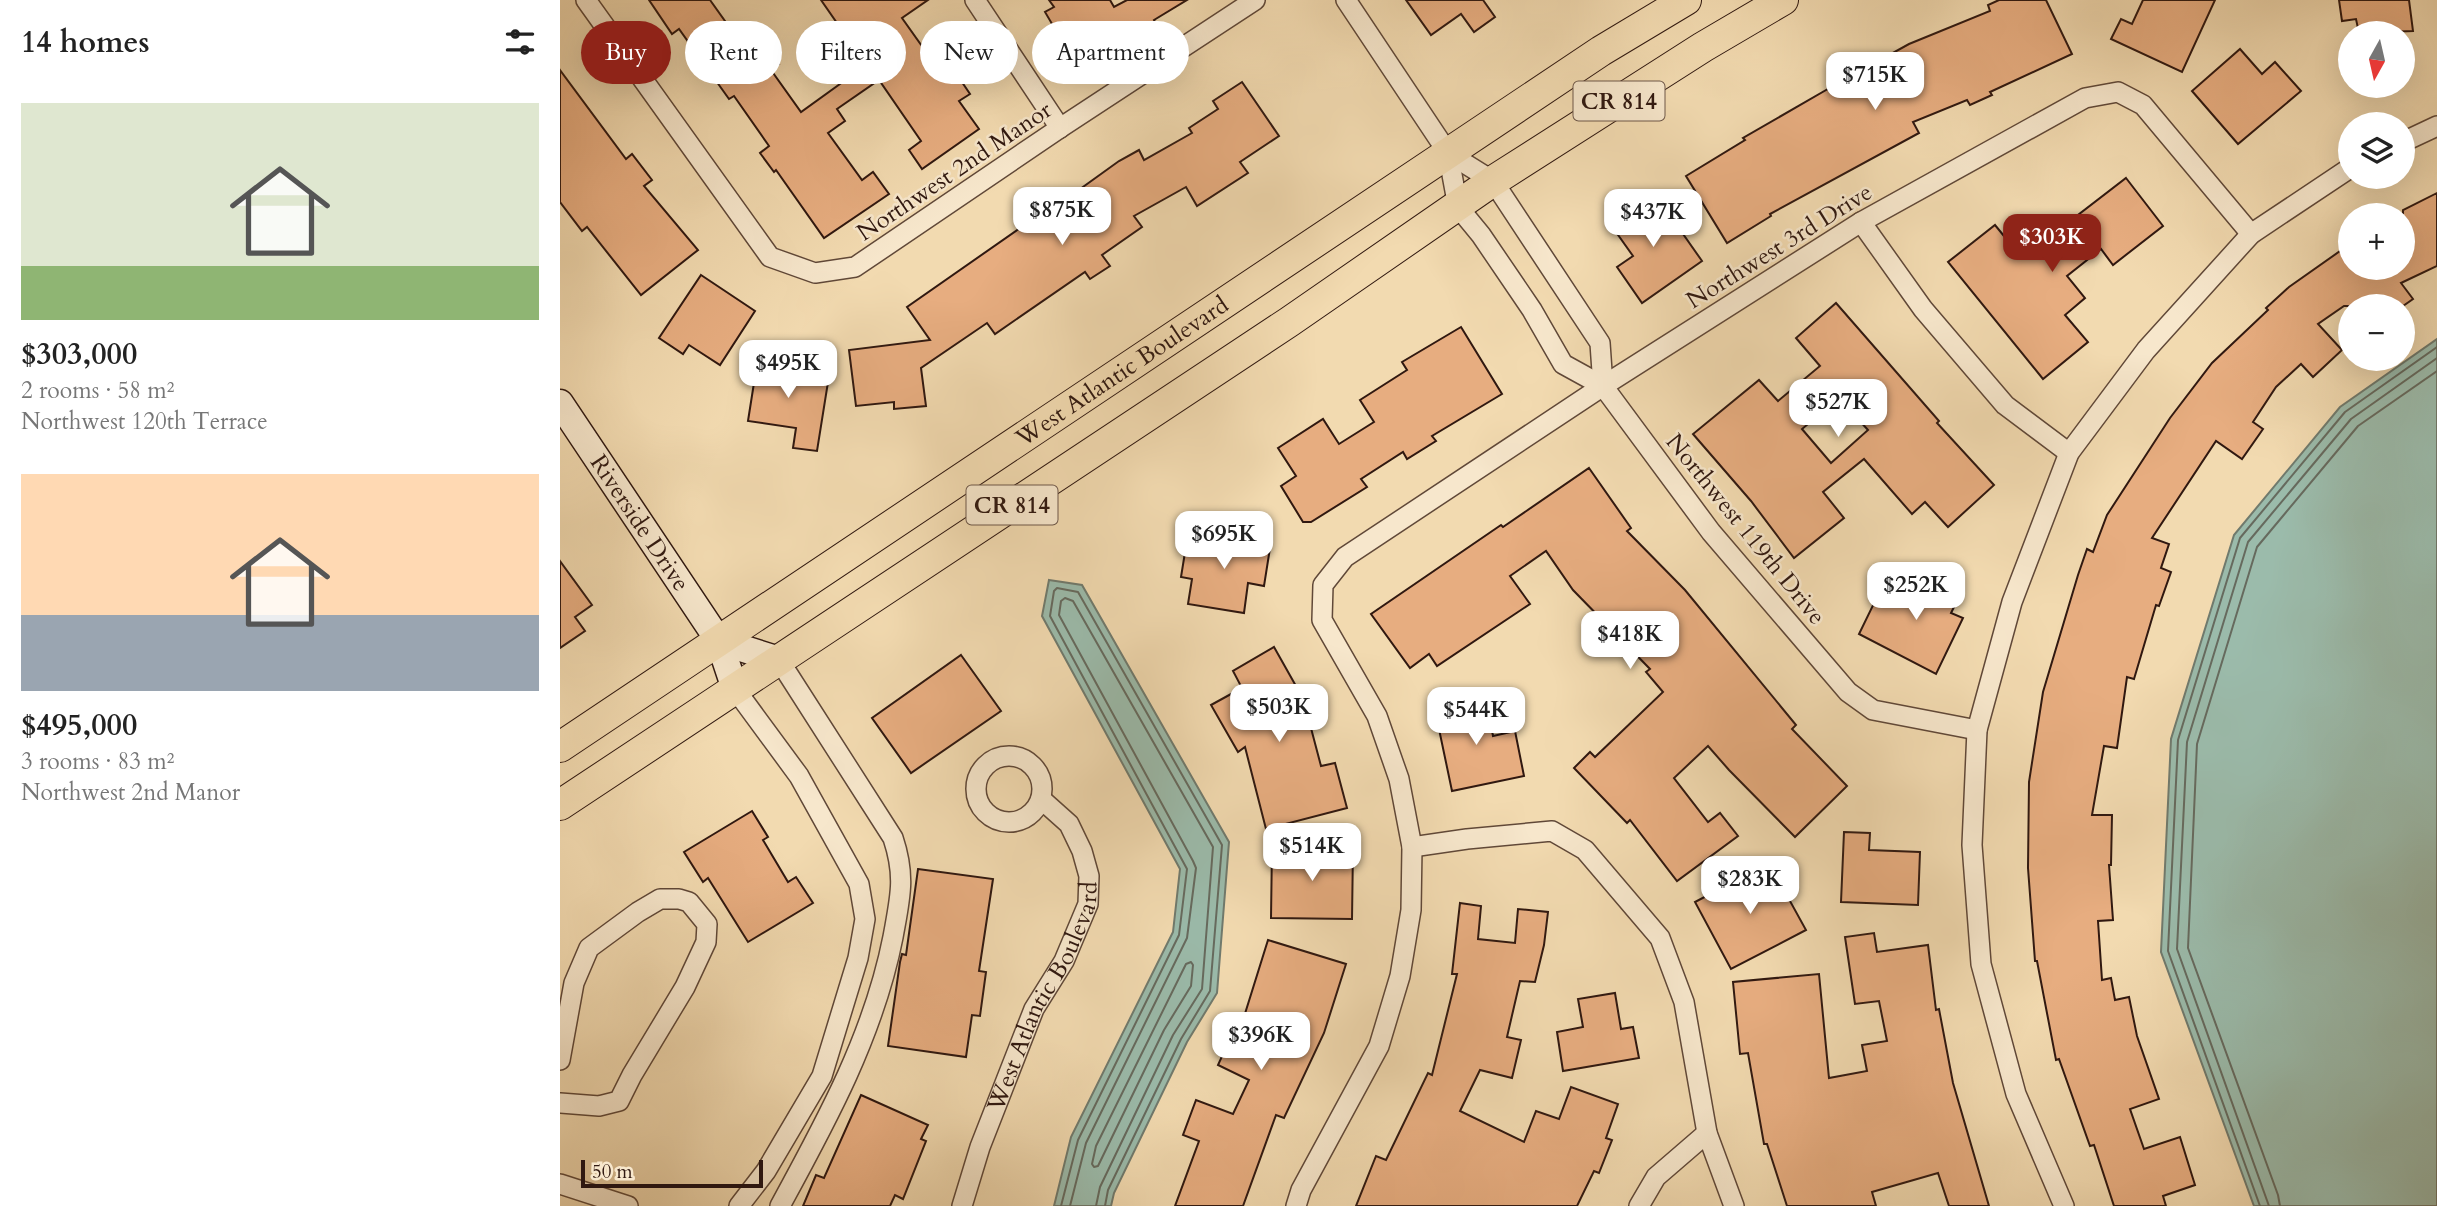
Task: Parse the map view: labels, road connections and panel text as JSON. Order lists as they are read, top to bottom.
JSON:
{
  "streets": {
    "main road": ["CR 814", "West Atlantic Boulevard"],
    "street": [
      "Northwest 2nd Manor",
      "Northwest 3rd Drive",
      "Riverside Drive",
      "Northwest 119th Drive"
    ]
  },
  "crossings": [
    ["Northwest 3rd Drive", "Northwest 119th Drive"],
    ["West Atlantic Boulevard", "Riverside Drive"],
    ["West Atlantic Boulevard", "Northwest 119th Drive"]
  ],
  "scale_bar": "50 m",
  "north": "bottom",
  "page": {
    "heading": "14 homes",
    "map_buttons": ["+", "−"],
    "chip": [
      "Buy",
      "Rent",
      "Filters",
      "New",
      "Apartment"
    ],
    "price": [
      "$715K",
      "$875K",
      "$437K",
      "$303K",
      "$495K",
      "$527K",
      "$695K",
      "$252K",
      "$418K",
      "$503K",
      "$544K",
      "$514K",
      "$283K",
      "$396K"
    ],
    "list": [
      {
        "name": "$303,000",
        "note": "2 rooms · 58 m² · Northwest 120th Terrace"
      },
      {
        "name": "$495,000",
        "note": "3 rooms · 83 m² · Northwest 2nd Manor"
      }
    ],
    "scale": "50 m"
  }
}
